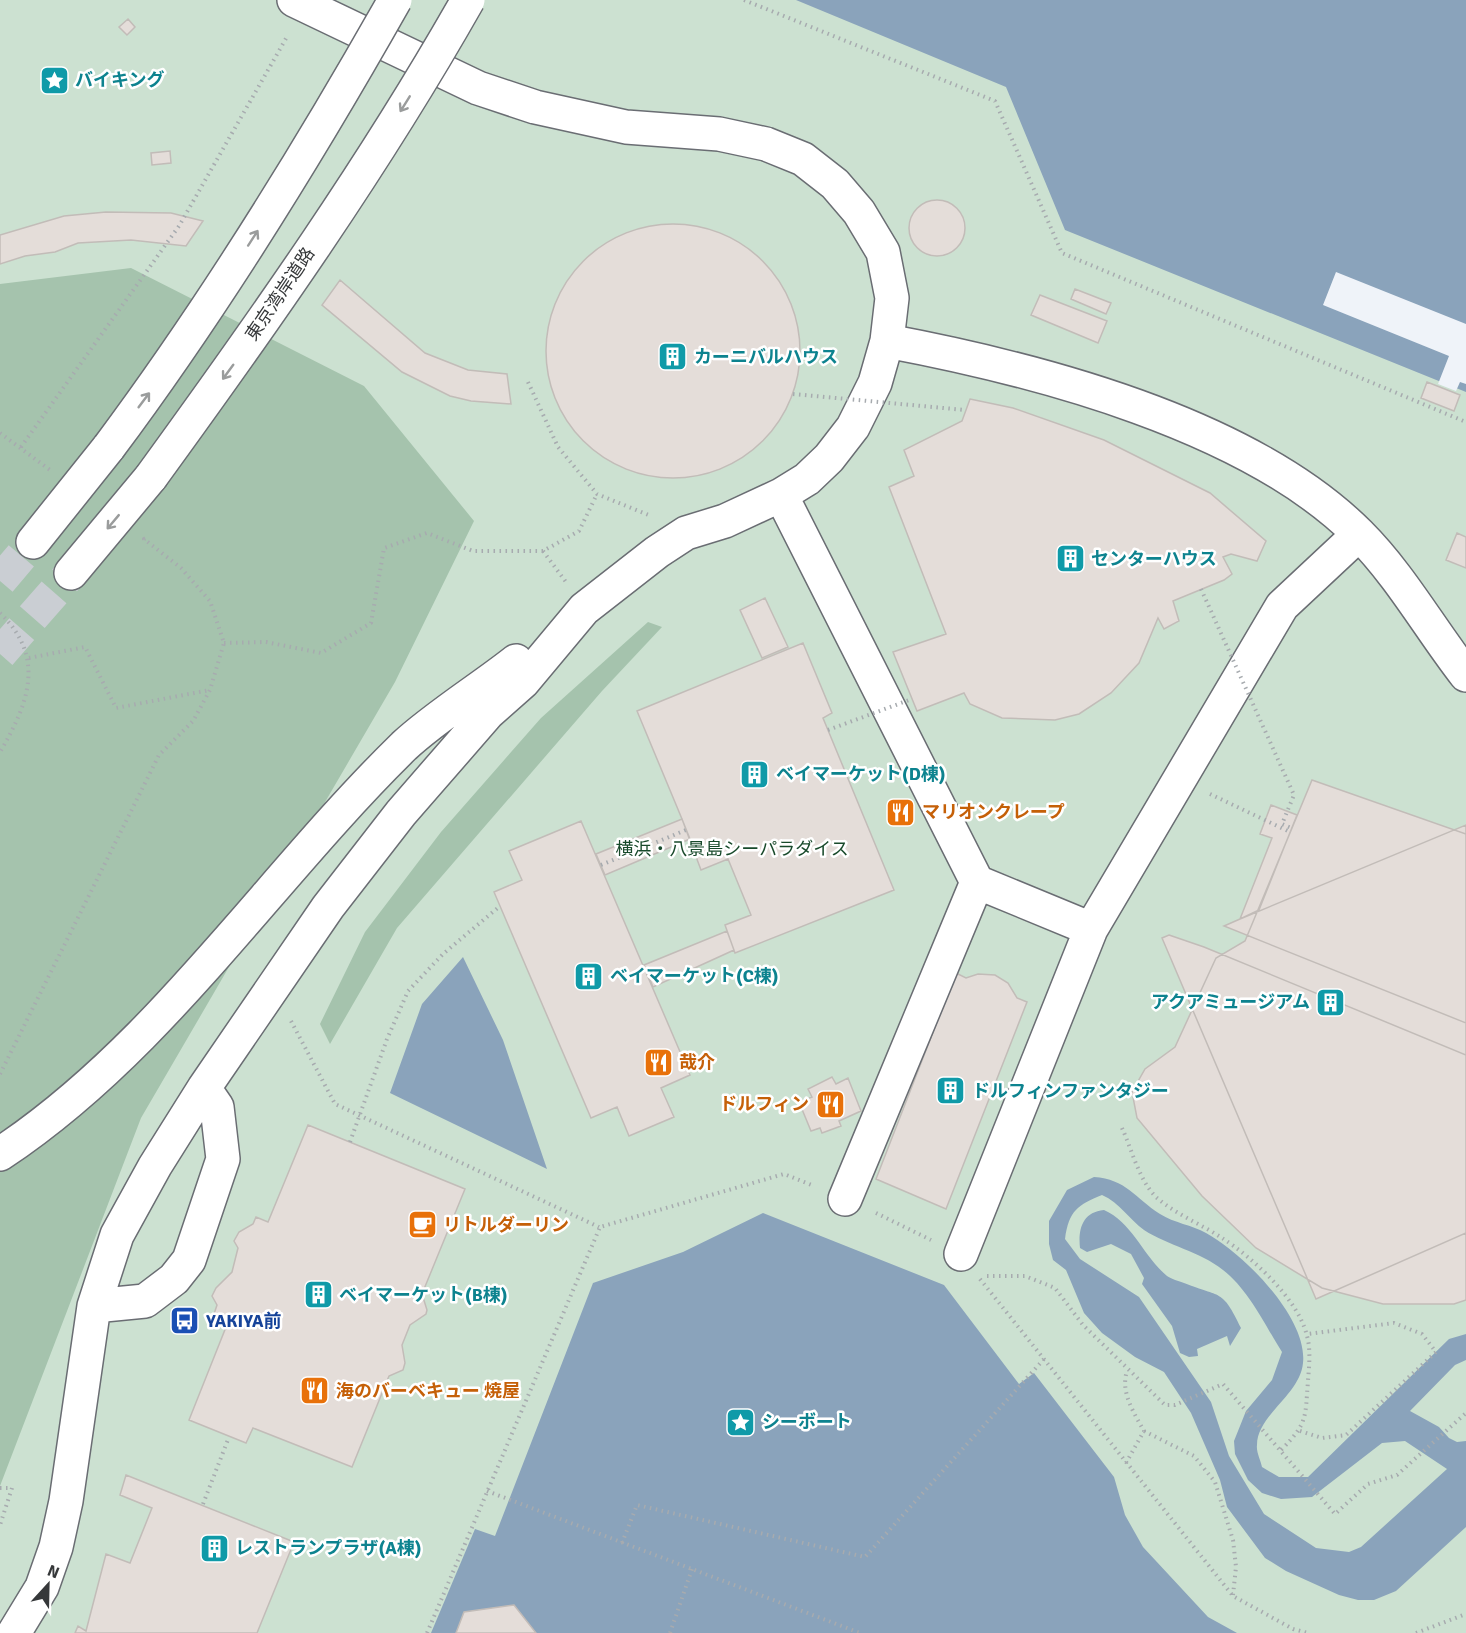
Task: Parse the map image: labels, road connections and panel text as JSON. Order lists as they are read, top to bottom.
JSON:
{
  "streets": {
    "main road": ["東京湾岸道路"]
  },
  "parks": ["横浜・八景島シーパラダイス"],
  "places": {
    "place": ["バイキング", "シーボート"],
    "building": [
      "カーニバルハウス",
      "センターハウス",
      "ベイマーケット(D棟)",
      "ベイマーケット(C棟)",
      "アクアミュージアム",
      "ドルフィンファンタジー",
      "ベイマーケット(B棟)",
      "レストランプラザ(A棟)"
    ],
    "restaurant": [
      "マリオンクレープ",
      "哉介",
      "ドルフィン",
      "海のバーベキュー 焼屋"
    ],
    "cafe": ["リトルダーリン"],
    "bus stop": ["YAKIYA前"]
  },
  "north": "top"
}
